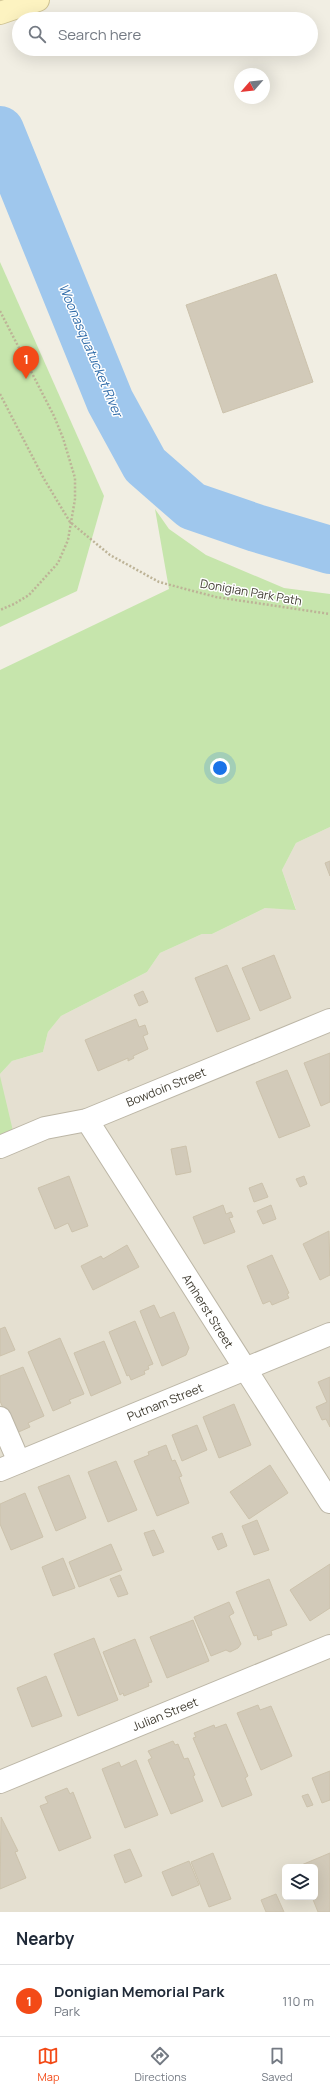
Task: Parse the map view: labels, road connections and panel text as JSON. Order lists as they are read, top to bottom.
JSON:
{
  "streets": {
    "street": [
      "Bowdoin Street",
      "Amherst Street",
      "Putnam Street",
      "Julian Street"
    ],
    "path": ["Donigian Park Path"]
  },
  "crossings": [
    ["Bowdoin Street", "Amherst Street"],
    ["Amherst Street", "Putnam Street"]
  ],
  "water": ["Woonasquatucket River"],
  "north": "bottom left",
  "page": {
    "search": "Search here",
    "pins": "1",
    "heading": "Nearby",
    "list": [
      {
        "mark": "1",
        "name": "Donigian Memorial Park",
        "note": "Park",
        "value": "110 m"
      }
    ],
    "nav": ["Map", "Directions", "Saved"]
  }
}
